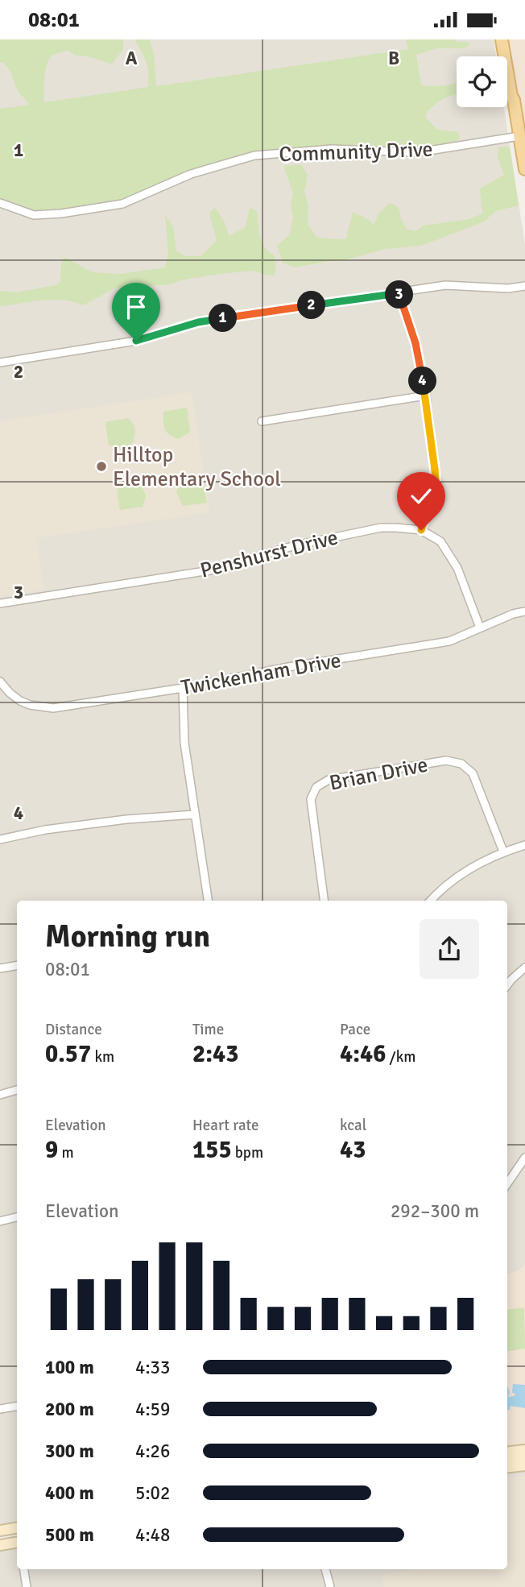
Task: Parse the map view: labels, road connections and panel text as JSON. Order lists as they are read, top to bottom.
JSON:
{
  "streets": {
    "street": [
      "Community Drive",
      "Penshurst Drive",
      "Twickenham Drive",
      "Brian Drive"
    ]
  },
  "places": ["Hilltop Elementary School"],
  "page": {
    "status": "08:01",
    "pins": [
      "3",
      "2",
      "1",
      "4"
    ],
    "heading": ["Morning run", "08:01"],
    "stats": [
      ["Distance", "0.57 km"],
      ["Time", "2:43"],
      ["Pace", "4:46 /km"],
      ["Elevation", "9 m"],
      ["Heart rate", "155 bpm"],
      ["kcal", "43"]
    ],
    "chart": ["Elevation", "292–300 m"],
    "list": [
      {
        "name": "100 m",
        "note": "4:33"
      },
      {
        "name": "200 m",
        "note": "4:59"
      },
      {
        "name": "300 m",
        "note": "4:26"
      },
      {
        "name": "400 m",
        "note": "5:02"
      },
      {
        "name": "500 m",
        "note": "4:48"
      }
    ]
  },
  "grid": {
    "columns": ["A", "B"],
    "rows": [
      "1",
      "2",
      "3",
      "4"
    ]
  }
}
